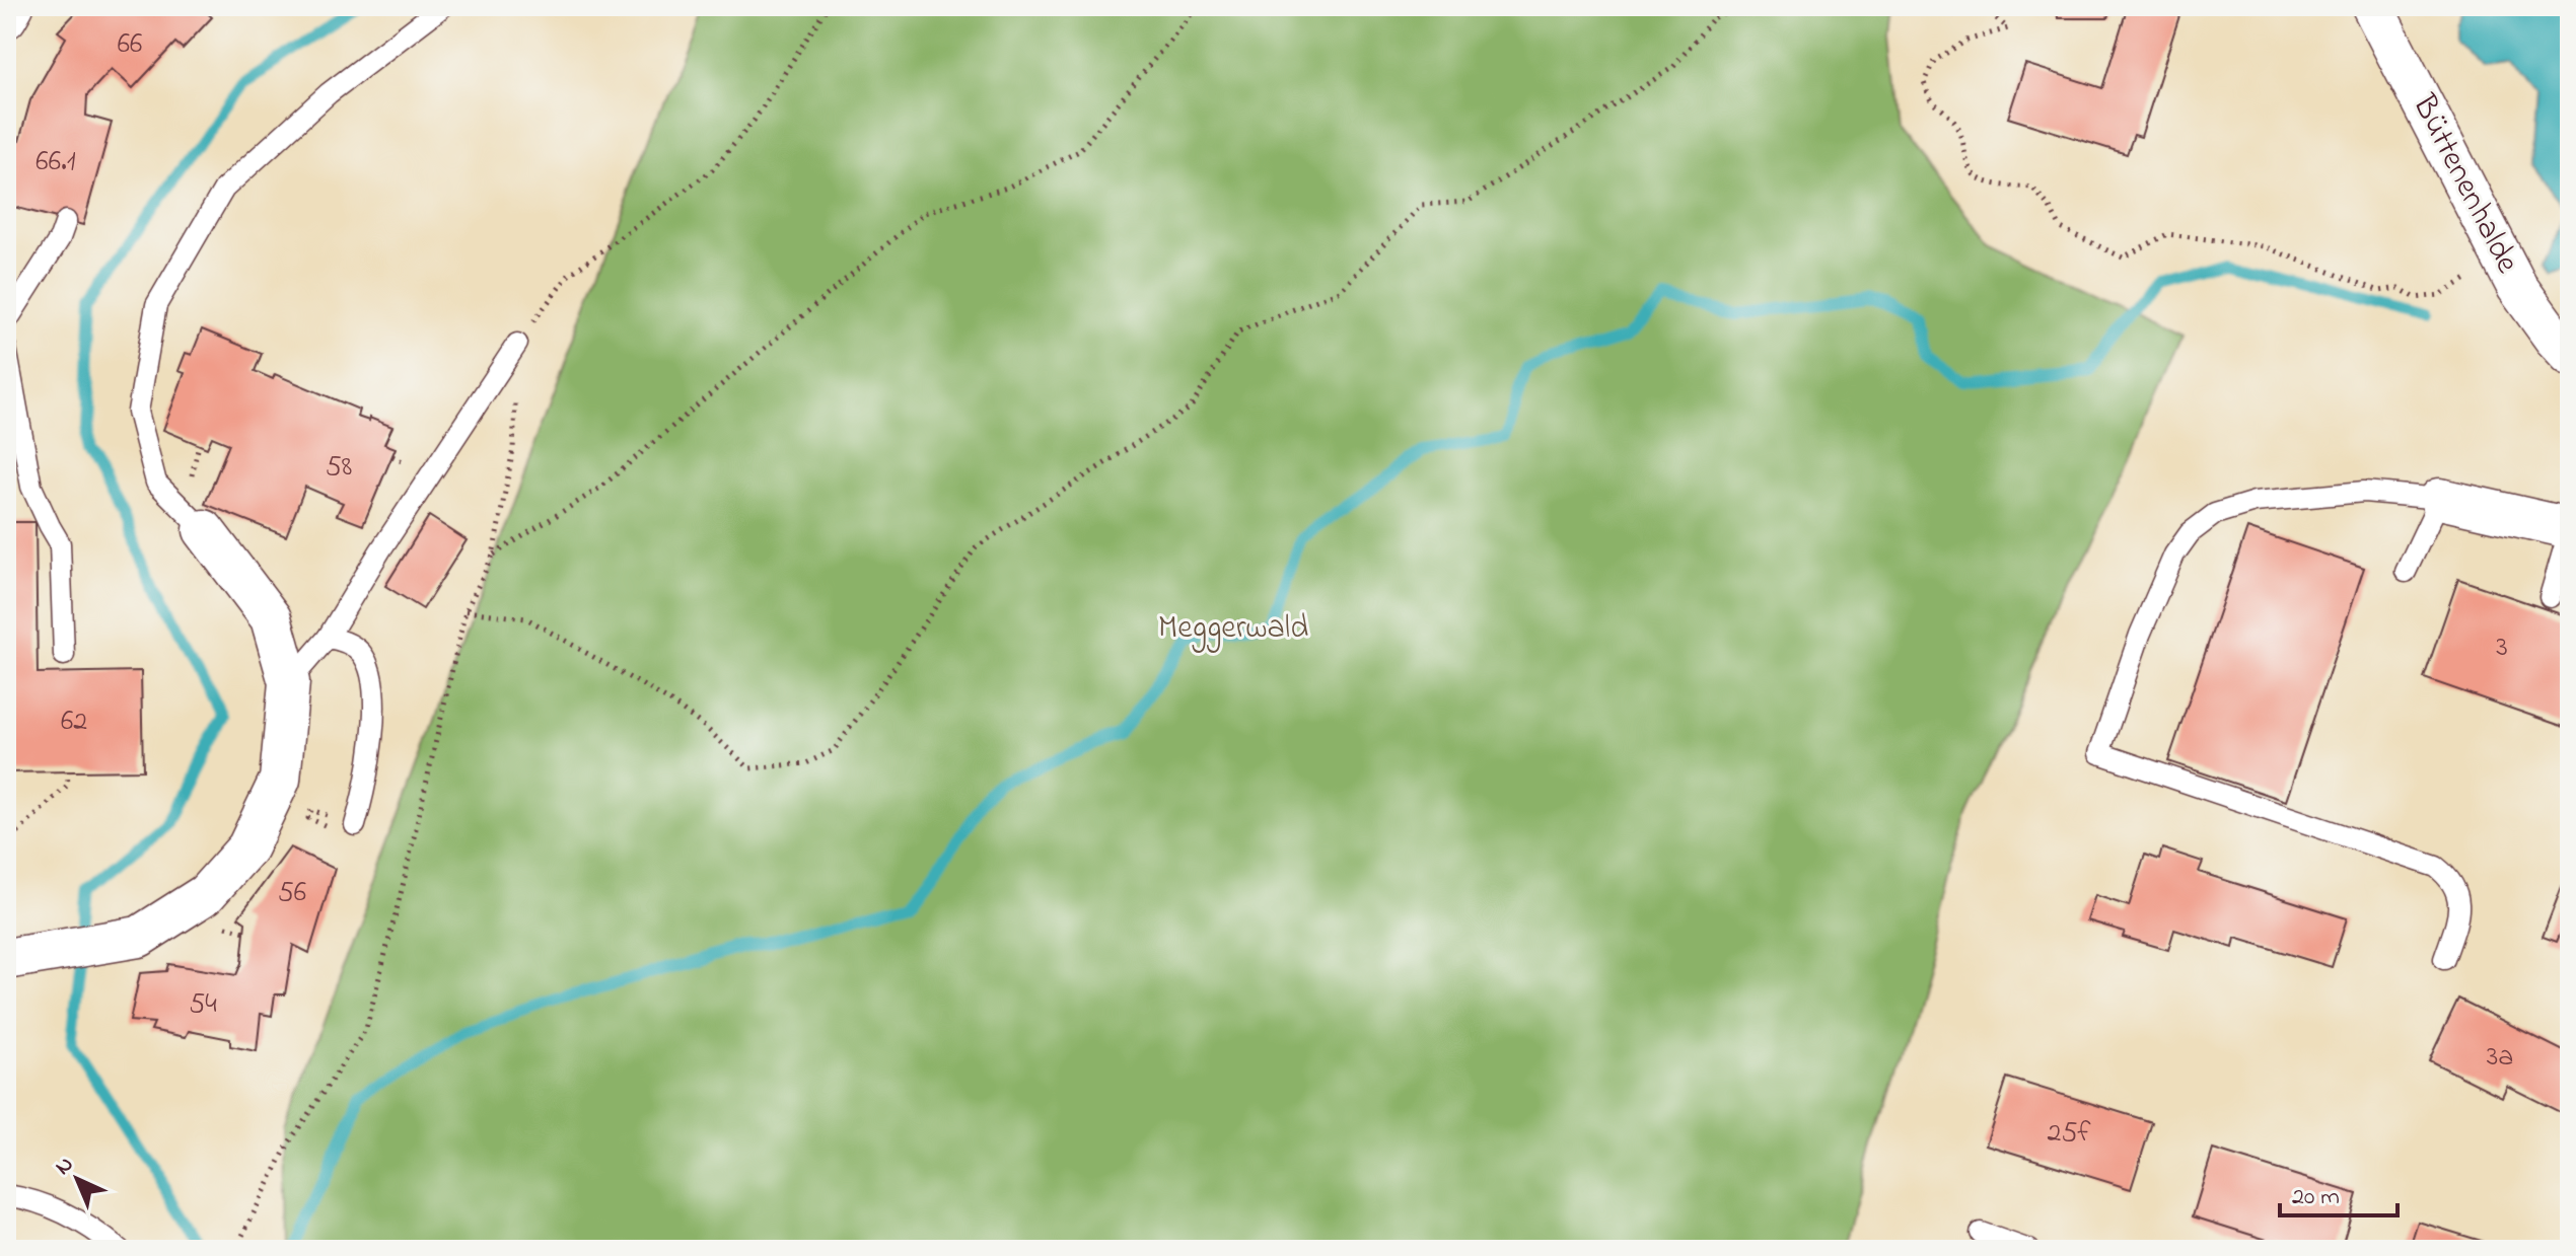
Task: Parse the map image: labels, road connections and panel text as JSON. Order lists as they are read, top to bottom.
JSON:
{
  "streets": {
    "street": ["Büttenenhalde"]
  },
  "parks": ["Meggerwald"],
  "house_numbers": [
    "66",
    "66.1",
    "58",
    "3",
    "62",
    "56",
    "54",
    "3a",
    "25f"
  ],
  "scale_bar": "20 m",
  "north": "top left"
}
